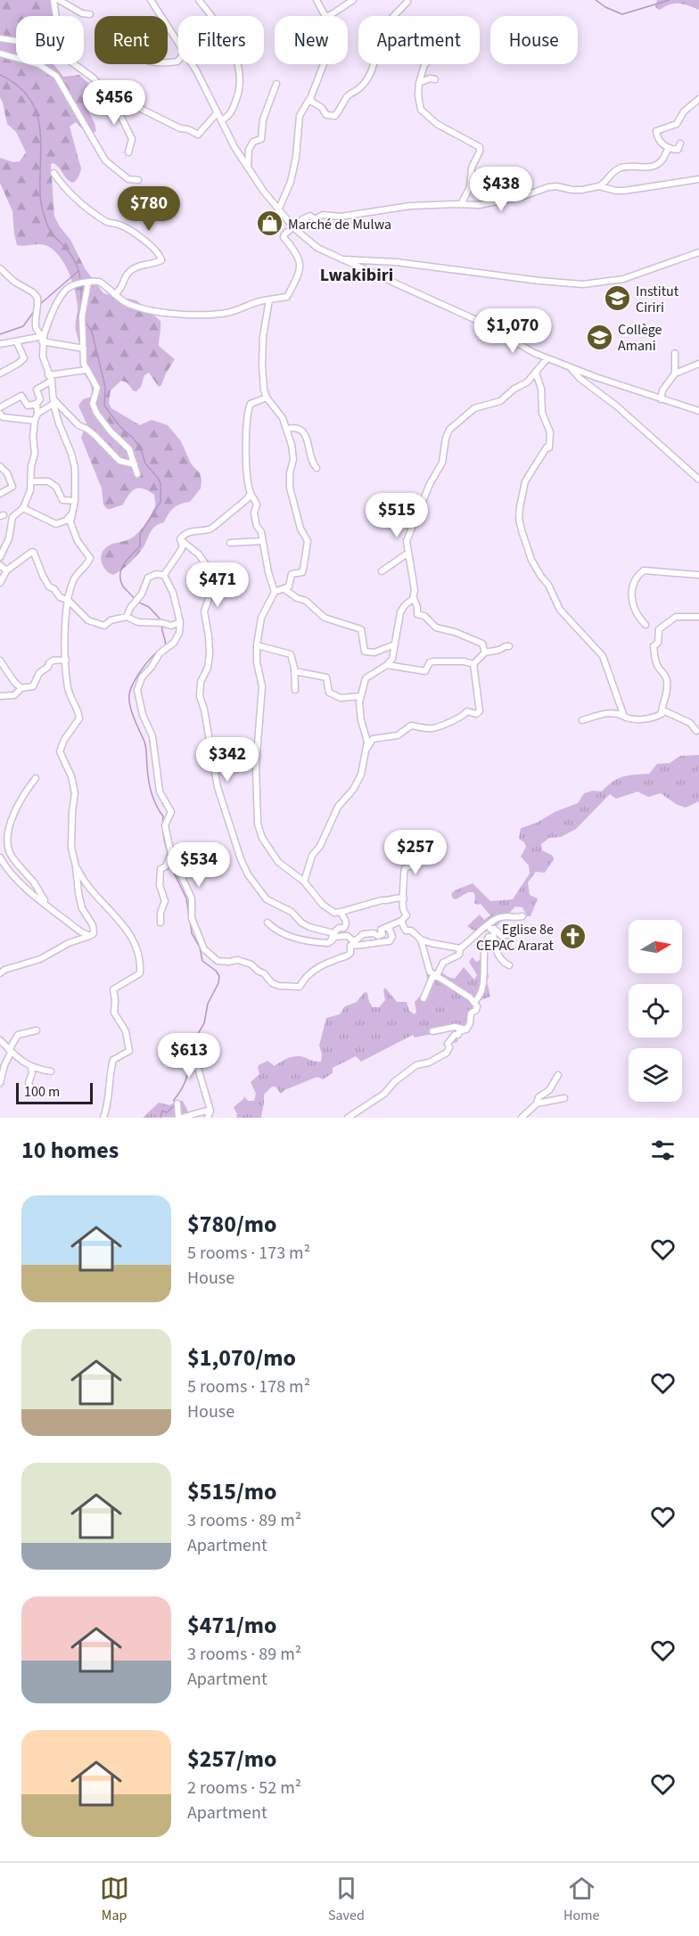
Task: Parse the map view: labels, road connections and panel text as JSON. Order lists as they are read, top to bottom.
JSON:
{
  "districts": ["Lwakibiri"],
  "places": {
    "shop": ["Marché de Mulwa"],
    "school or university": ["Institut Ciriri", "Collège Amani"],
    "church": ["Eglise 8e CEPAC Ararat"]
  },
  "scale_bar": "100 m",
  "north": "right",
  "page": {
    "chip": [
      "Buy",
      "Rent",
      "Filters",
      "New",
      "Apartment",
      "House"
    ],
    "price": [
      "$456",
      "$438",
      "$780",
      "$1,070",
      "$515",
      "$471",
      "$342",
      "$257",
      "$534",
      "$613"
    ],
    "scale": "100 m",
    "heading": "10 homes",
    "list": [
      {
        "name": "$780/mo",
        "note": "5 rooms · 173 m² · House"
      },
      {
        "name": "$1,070/mo",
        "note": "5 rooms · 178 m² · House"
      },
      {
        "name": "$515/mo",
        "note": "3 rooms · 89 m² · Apartment"
      },
      {
        "name": "$471/mo",
        "note": "3 rooms · 89 m² · Apartment"
      },
      {
        "name": "$257/mo",
        "note": "2 rooms · 52 m² · Apartment"
      }
    ],
    "tabs": ["Map", "Saved", "Home"]
  }
}
